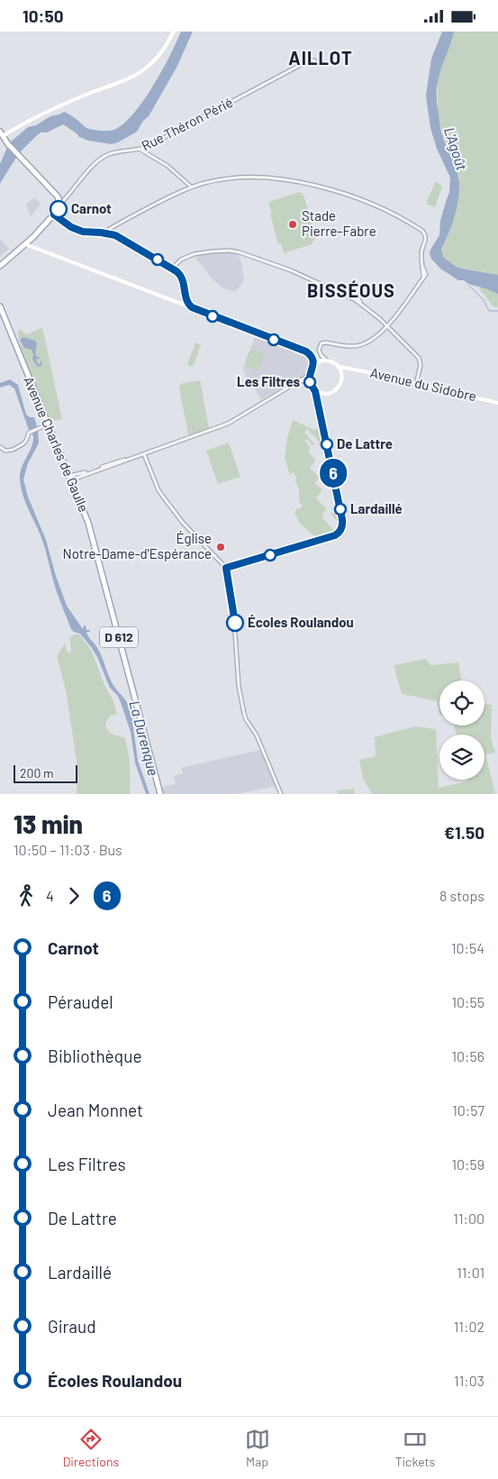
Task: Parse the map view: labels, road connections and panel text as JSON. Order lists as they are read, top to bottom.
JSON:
{
  "streets": {
    "main road": ["Avenue du Sidobre", "Avenue Charles de Gaulle", "D 612"],
    "street": ["Rue Théron Périé"]
  },
  "districts": ["AILLOT", "BISSÉOUS"],
  "water": ["L'Agoût", "La Durenque"],
  "places": [
    "Carnot",
    "Stade Pierre-Fabre",
    "Les Filtres",
    "De Lattre",
    "Lardaillé",
    "Église Notre-Dame-d'Espérance",
    "Écoles Roulandou"
  ],
  "lines": ["bus line 6"],
  "scale_bar": "200 m",
  "page": {
    "status": "10:50",
    "on_map": "6",
    "scale": "200 m",
    "heading": ["13 min", "10:50 – 11:03 · Bus", "€1.50"],
    "legs": ["4", "6", "8 stops"],
    "list": [
      {
        "name": "Carnot",
        "value": "10:54"
      },
      {
        "name": "Péraudel",
        "value": "10:55"
      },
      {
        "name": "Bibliothèque",
        "value": "10:56"
      },
      {
        "name": "Jean Monnet",
        "value": "10:57"
      },
      {
        "name": "Les Filtres",
        "value": "10:59"
      },
      {
        "name": "De Lattre",
        "value": "11:00"
      },
      {
        "name": "Lardaillé",
        "value": "11:01"
      },
      {
        "name": "Giraud",
        "value": "11:02"
      },
      {
        "name": "Écoles Roulandou",
        "value": "11:03"
      }
    ],
    "tabs": ["Directions", "Map", "Tickets"]
  }
}
